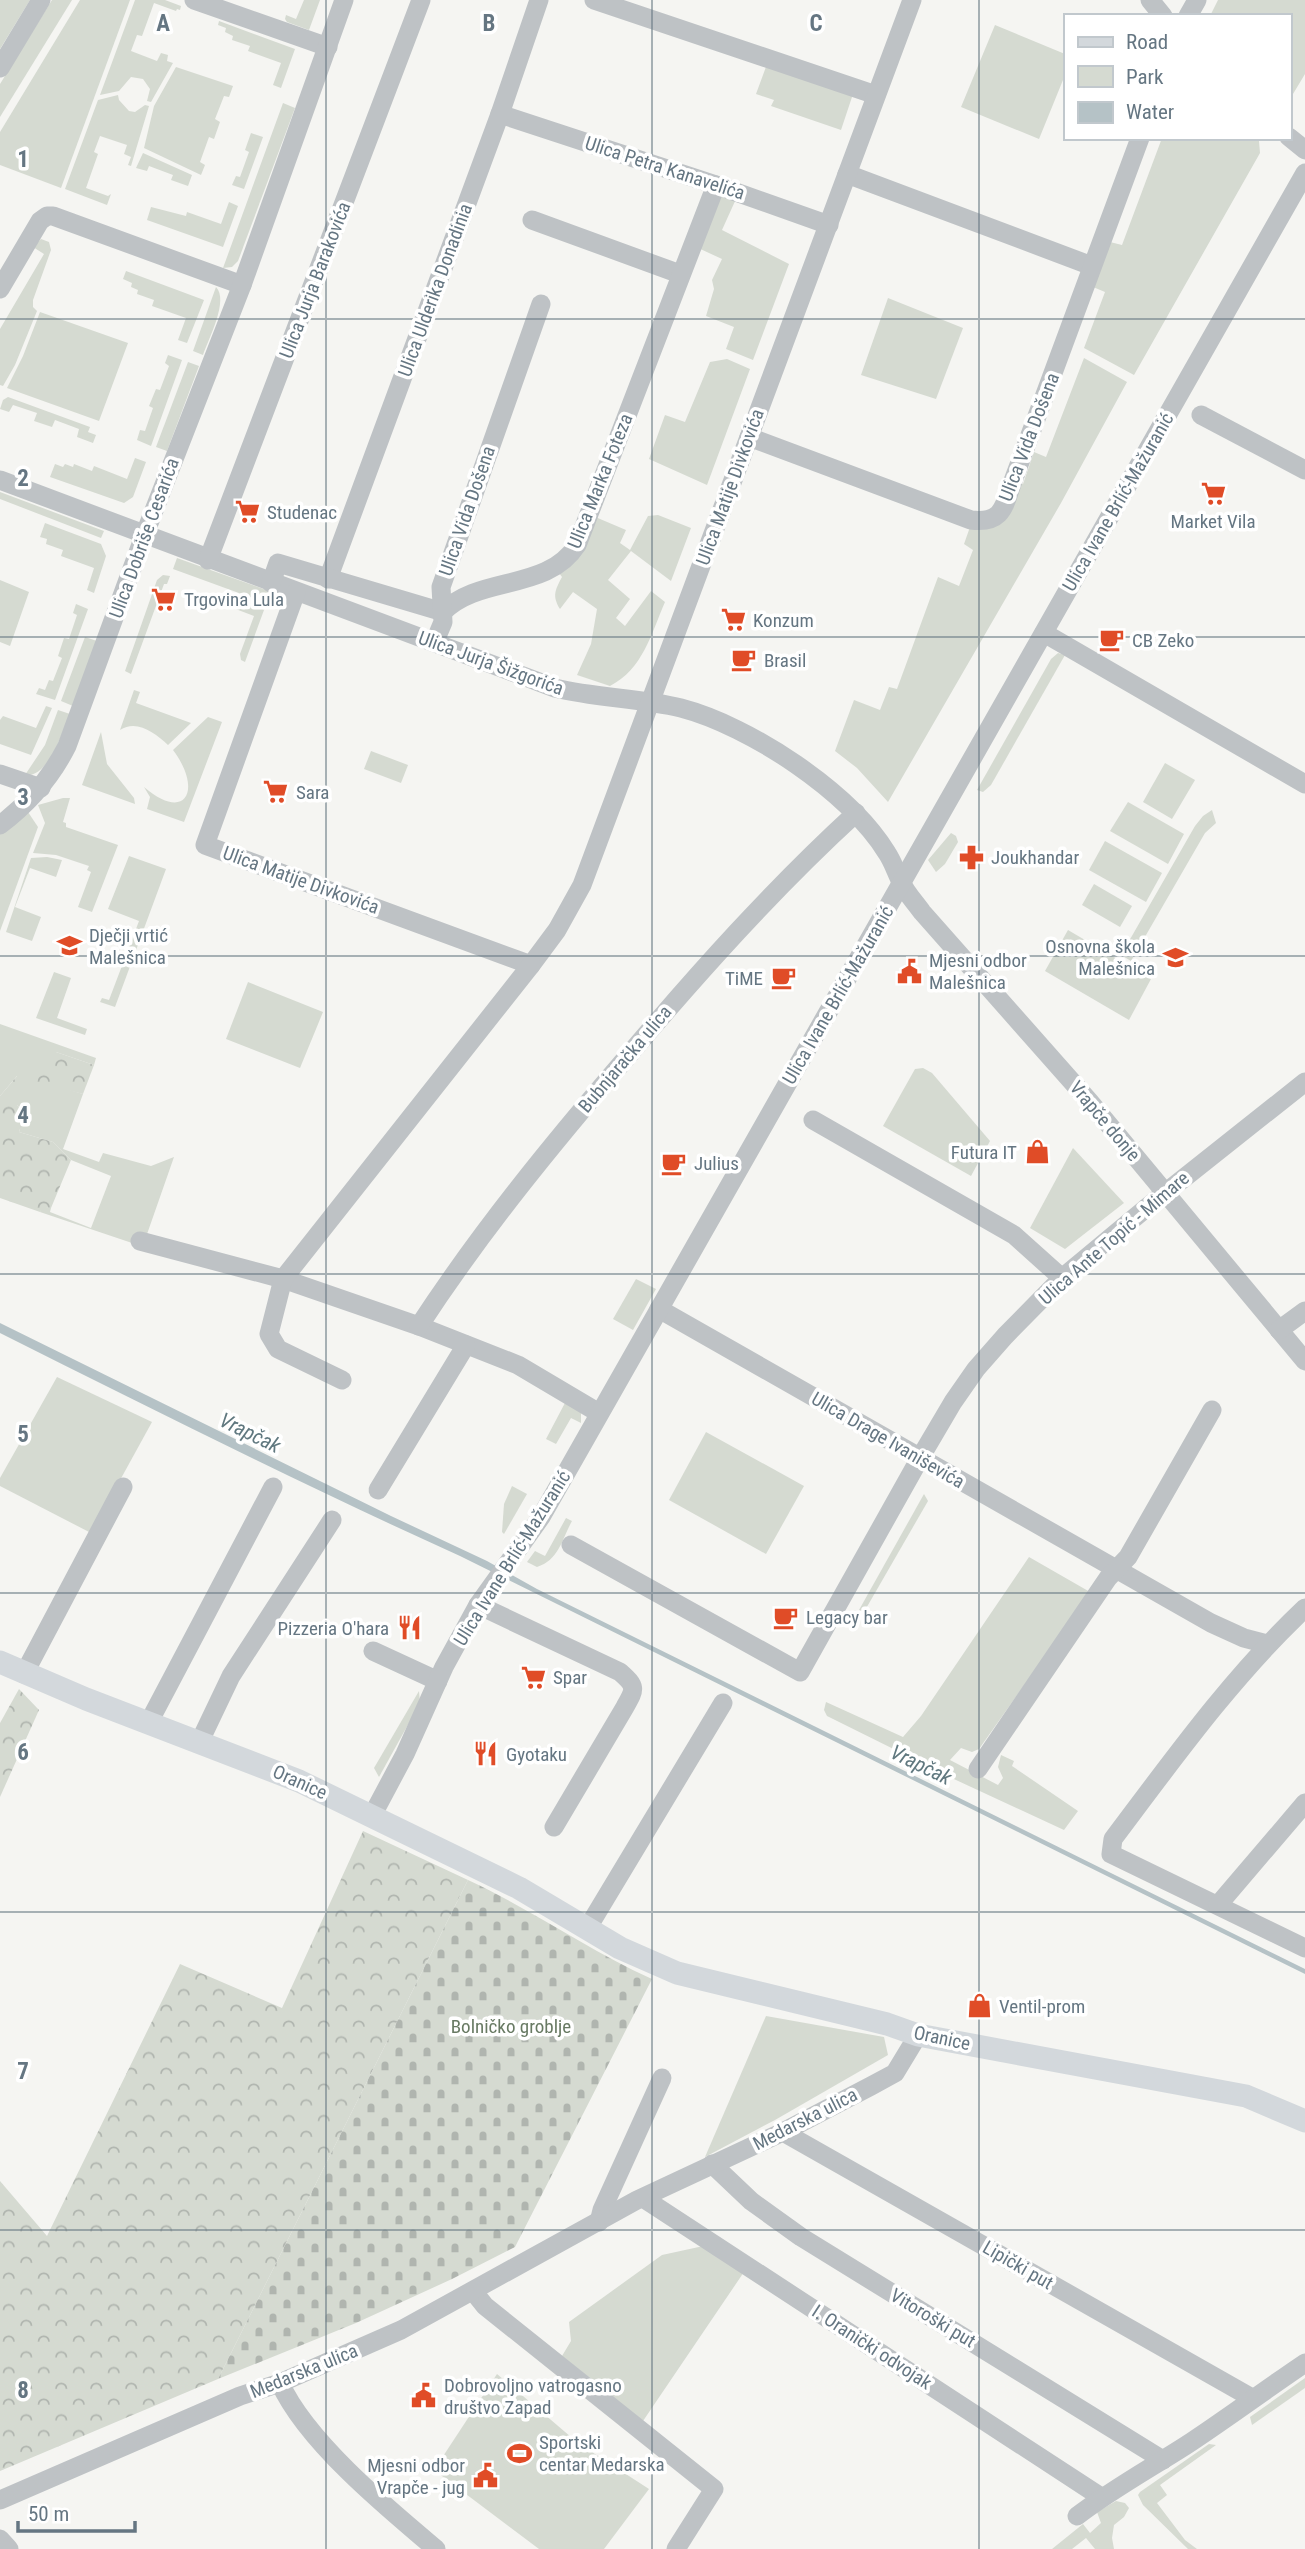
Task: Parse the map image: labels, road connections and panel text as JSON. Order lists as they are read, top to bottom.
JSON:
{
  "streets": {
    "main road": ["Oranice"],
    "street": [
      "Ulica Petra Kanavelića",
      "Ulica Jurja Barakovića",
      "Ulica Ulderika Donadinia",
      "Ulica Vida Došena",
      "Ulica Marka Foteza",
      "Ulica Matije Divkovića",
      "Ulica Ivane Brlić-Mažuranić",
      "Ulica Dobriše Cesarića",
      "Ulica Jurja Šižgorića",
      "Bubnjaračka ulica",
      "Vrapče donje",
      "Ulica Ante Topić - Mimare",
      "Ulica Drage Ivaniševića",
      "Medarska ulica",
      "Lipički put",
      "Vitoroški put",
      "I. Oranički odvojak"
    ]
  },
  "crossings": [
    ["Ulica Petra Kanavelića", "Ulica Ulderika Donadinia"],
    ["Ulica Petra Kanavelića", "Ulica Marka Foteza"],
    ["Ulica Petra Kanavelića", "Ulica Matije Divkovića"],
    ["Ulica Jurja Barakovića", "Ulica Jurja Šižgorića"],
    ["Ulica Ulderika Donadinia", "Ulica Jurja Šižgorića"],
    ["Ulica Vida Došena", "Ulica Marka Foteza"],
    ["Ulica Vida Došena", "Ulica Matije Divkovića"],
    ["Ulica Vida Došena", "Ulica Jurja Šižgorića"],
    ["Ulica Marka Foteza", "Ulica Jurja Šižgorića"],
    ["Ulica Matije Divkovića", "Ulica Jurja Šižgorića"],
    ["Ulica Ivane Brlić-Mažuranić", "Ulica Jurja Šižgorića"],
    ["Ulica Ivane Brlić-Mažuranić", "Vrapče donje"],
    ["Ulica Ivane Brlić-Mažuranić", "Ulica Drage Ivaniševića"],
    ["Ulica Ivane Brlić-Mažuranić", "Oranice"],
    ["Ulica Dobriše Cesarića", "Ulica Jurja Šižgorića"],
    ["Ulica Jurja Šižgorića", "Bubnjaračka ulica"],
    ["Ulica Jurja Šižgorića", "Vrapče donje"],
    ["Vrapče donje", "Ulica Ante Topić - Mimare"],
    ["Ulica Ante Topić - Mimare", "Ulica Drage Ivaniševića"],
    ["Oranice", "Medarska ulica"],
    ["Medarska ulica", "Lipički put"],
    ["Medarska ulica", "Vitoroški put"],
    ["Medarska ulica", "I. Oranički odvojak"]
  ],
  "water": ["Vrapčak"],
  "parks": ["Bolničko groblje"],
  "places": {
    "supermarket": [
      "Market Vila",
      "Studenac",
      "Trgovina Lula",
      "Konzum",
      "Sara",
      "Spar"
    ],
    "cafe": [
      "CB Zeko",
      "Brasil",
      "TiME",
      "Julius",
      "Legacy bar"
    ],
    "pharmacy": ["Joukhandar"],
    "school or university": ["Dječji vrtić Malešnica", "Osnovna škola Malešnica"],
    "public building": ["Mjesni odbor Malešnica", "Dobrovoljno vatrogasno društvo Zapad", "Mjesni odbor Vrapče - jug"],
    "shop": ["Futura IT", "Ventil-prom"],
    "restaurant": ["Pizzeria O'hara", "Gyotaku"],
    "sports": ["Sportski centar Medarska"]
  },
  "legend": ["Road", "Park", "Water"],
  "scale_bar": "50 m",
  "grid": {
    "columns": ["A", "B", "C"],
    "rows": [
      "1",
      "2",
      "3",
      "4",
      "5",
      "6",
      "7",
      "8"
    ]
  }
}
